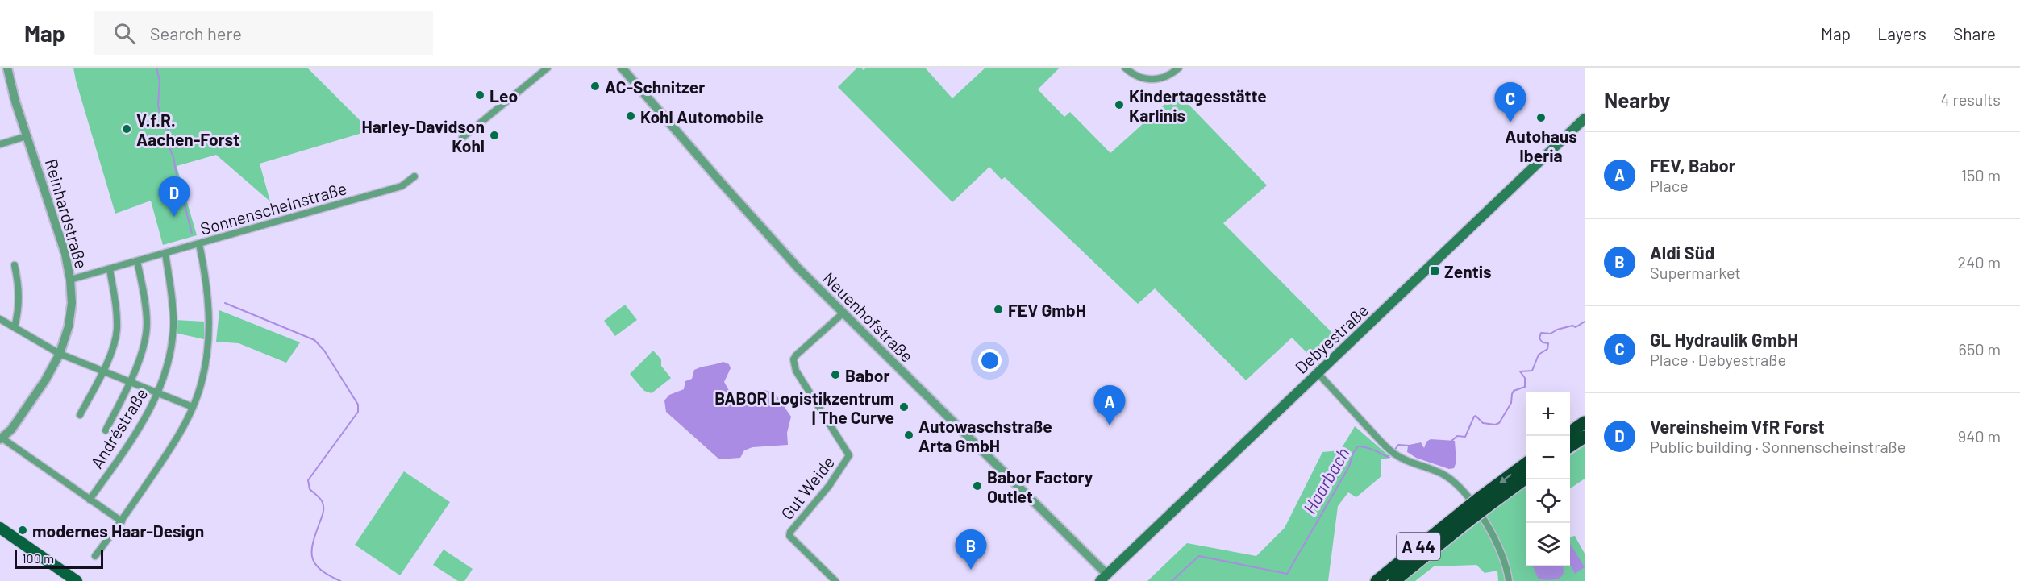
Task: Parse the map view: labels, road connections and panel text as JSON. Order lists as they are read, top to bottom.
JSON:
{
  "streets": {
    "highway": ["A 44"],
    "main road": ["Debyestraße"],
    "street": [
      "Sonnenscheinstraße",
      "Reinhardstraße",
      "Neuenhofstraße",
      "Andréstraße",
      "Gut Weide"
    ]
  },
  "crossings": [
    ["Sonnenscheinstraße", "Reinhardstraße"],
    ["Sonnenscheinstraße", "Andréstraße"],
    ["Neuenhofstraße", "Debyestraße"],
    ["Neuenhofstraße", "Gut Weide"]
  ],
  "water": ["Haarbach"],
  "places": {
    "other": [
      "AC-Schnitzer",
      "Leo",
      "Kindertagesstätte Karlinis",
      "Kohl Automobile",
      "Autohaus Iberia",
      "V.f.R. Aachen-Forst",
      "Harley-Davidson Kohl",
      "FEV GmbH",
      "Babor",
      "BABOR Logistikzentrum | The Curve",
      "Autowaschstraße Arta GmbH",
      "Babor Factory Outlet",
      "modernes Haar-Design"
    ],
    "transit": ["Zentis"]
  },
  "scale_bar": "100 m",
  "page": {
    "header": "Map",
    "search": "Search here",
    "nav": ["Map", "Layers", "Share"],
    "heading": ["Nearby", "4 results"],
    "pins": [
      "C",
      "D",
      "A",
      "B"
    ],
    "list": [
      {
        "mark": "A",
        "name": "FEV, Babor",
        "note": "Place",
        "value": "150 m"
      },
      {
        "mark": "B",
        "name": "Aldi Süd",
        "note": "Supermarket",
        "value": "240 m"
      },
      {
        "mark": "C",
        "name": "GL Hydraulik GmbH",
        "note": "Place · Debyestraße",
        "value": "650 m"
      },
      {
        "mark": "D",
        "name": "Vereinsheim VfR Forst",
        "note": "Public building · Sonnenscheinstraße",
        "value": "940 m"
      }
    ],
    "map_buttons": ["+", "−"],
    "scale": "100 m"
  }
}
